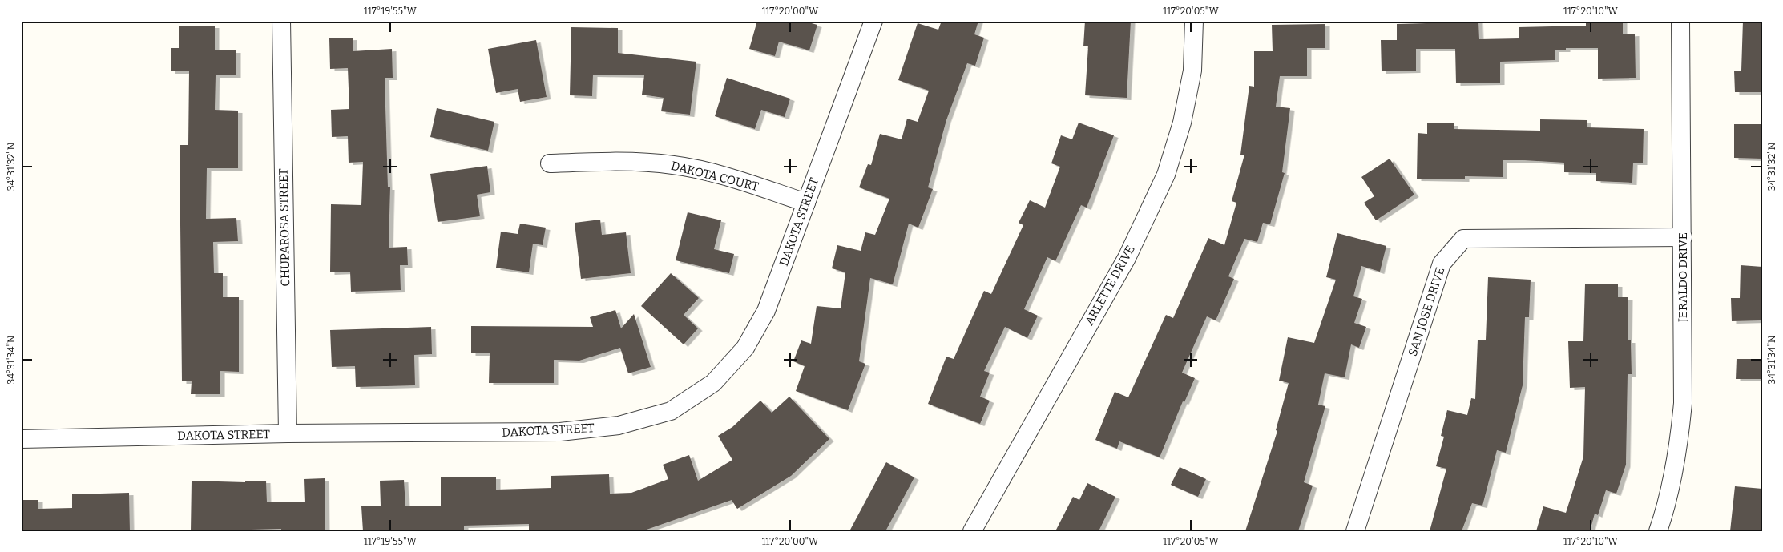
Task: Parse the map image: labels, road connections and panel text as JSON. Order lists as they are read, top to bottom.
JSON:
{
  "streets": {
    "street": [
      "DAKOTA COURT",
      "DAKOTA STREET",
      "CHUPAROSA STREET",
      "JERALDO DRIVE",
      "ARLETTE DRIVE",
      "SAN JOSE DRIVE"
    ]
  },
  "crossings": [
    ["DAKOTA COURT", "DAKOTA STREET"],
    ["DAKOTA STREET", "CHUPAROSA STREET"],
    ["JERALDO DRIVE", "SAN JOSE DRIVE"]
  ],
  "coordinates": [
    "117°19'55\"W",
    "117°20'00\"W",
    "117°20'05\"W",
    "117°20'10\"W",
    "34°31'32\"N",
    "34°31'34\"N"
  ]
}
